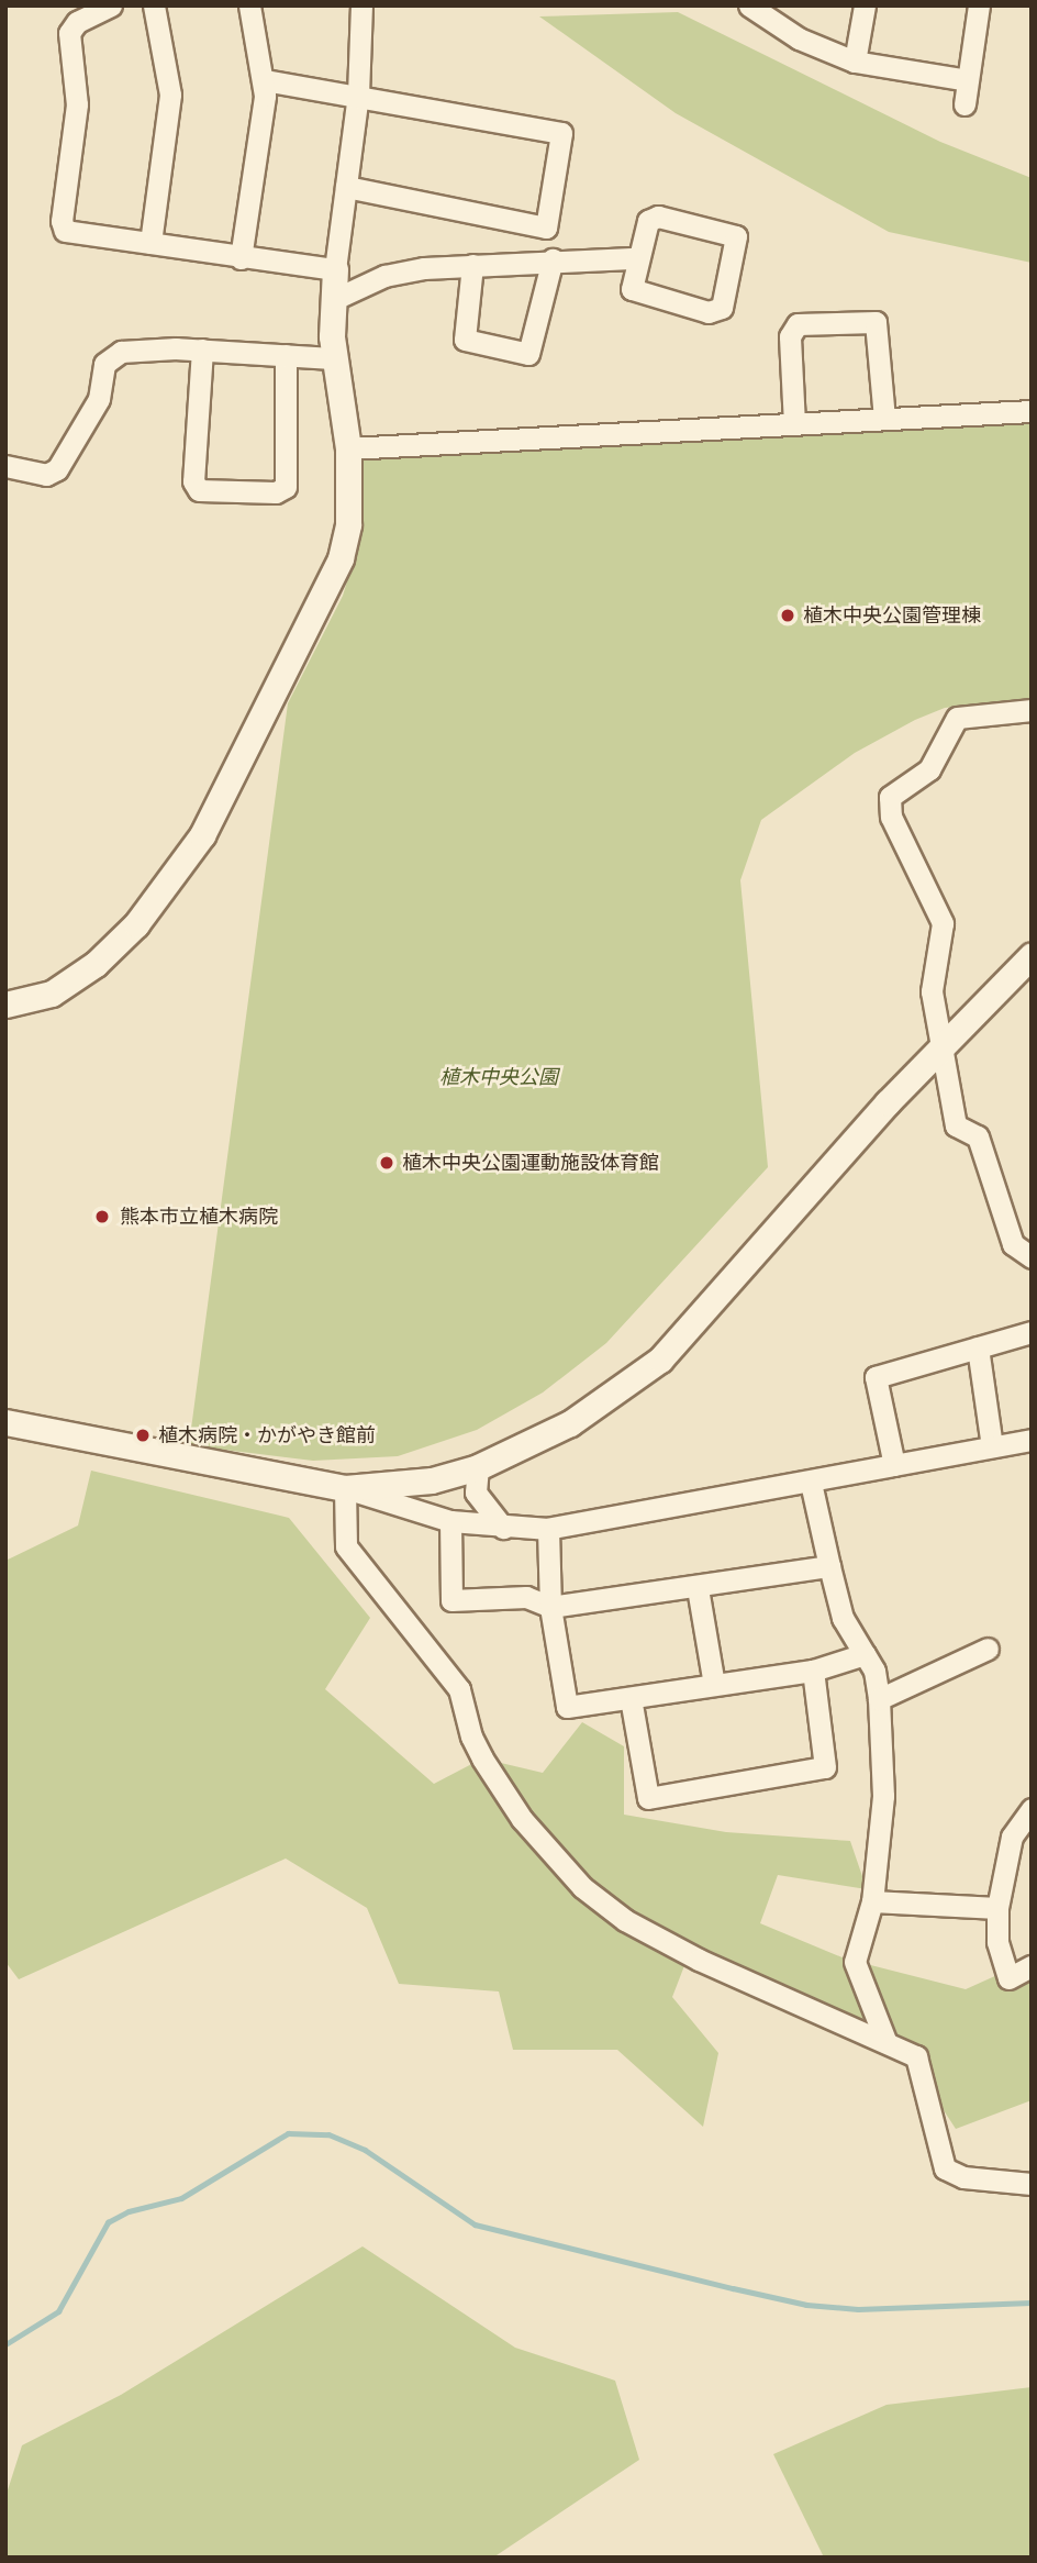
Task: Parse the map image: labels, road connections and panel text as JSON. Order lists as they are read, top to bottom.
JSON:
{
  "parks": ["植木中央公園"],
  "places": [
    "植木中央公園管理棟",
    "植木中央公園運動施設体育館",
    "熊本市立植木病院",
    "植木病院・かがやき館前"
  ]
}
